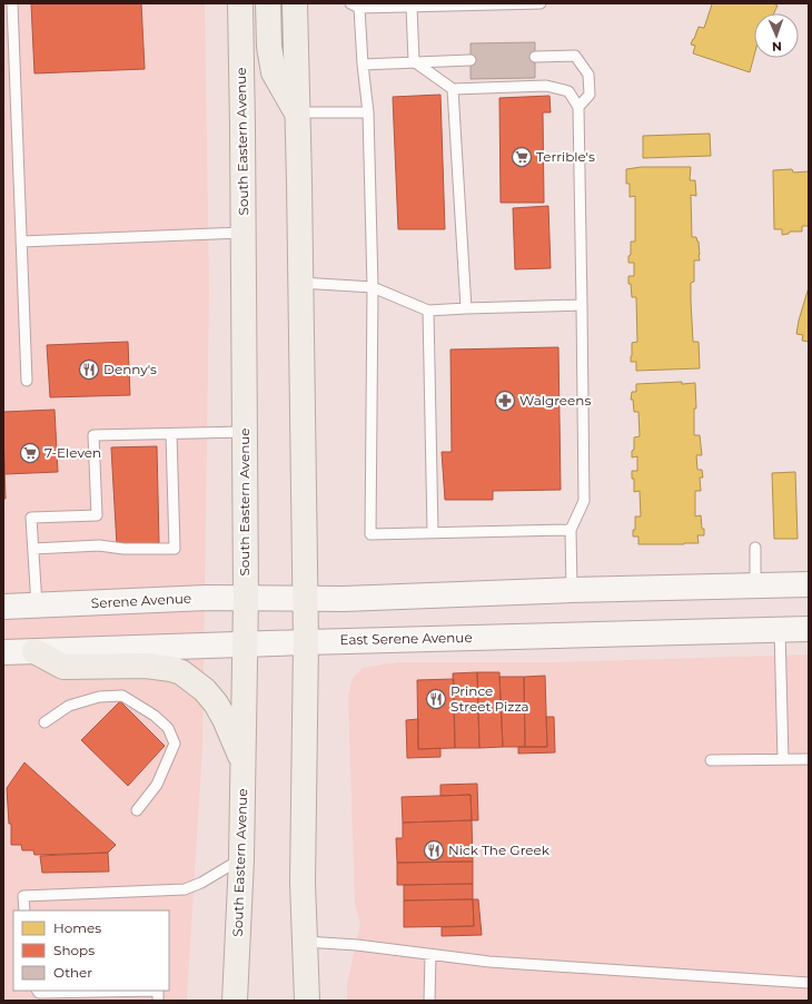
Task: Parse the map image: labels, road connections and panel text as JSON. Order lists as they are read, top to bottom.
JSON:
{
  "streets": {
    "main road": ["South Eastern Avenue", "Serene Avenue", "East Serene Avenue"]
  },
  "crossings": [
    ["South Eastern Avenue", "Serene Avenue"],
    ["South Eastern Avenue", "East Serene Avenue"]
  ],
  "places": {
    "supermarket": ["Terrible's", "7-Eleven"],
    "restaurant": ["Denny's", "Prince Street Pizza", "Nick The Greek"],
    "pharmacy": ["Walgreens"]
  },
  "legend": ["Homes", "Shops", "Other"],
  "north": "bottom"
}
